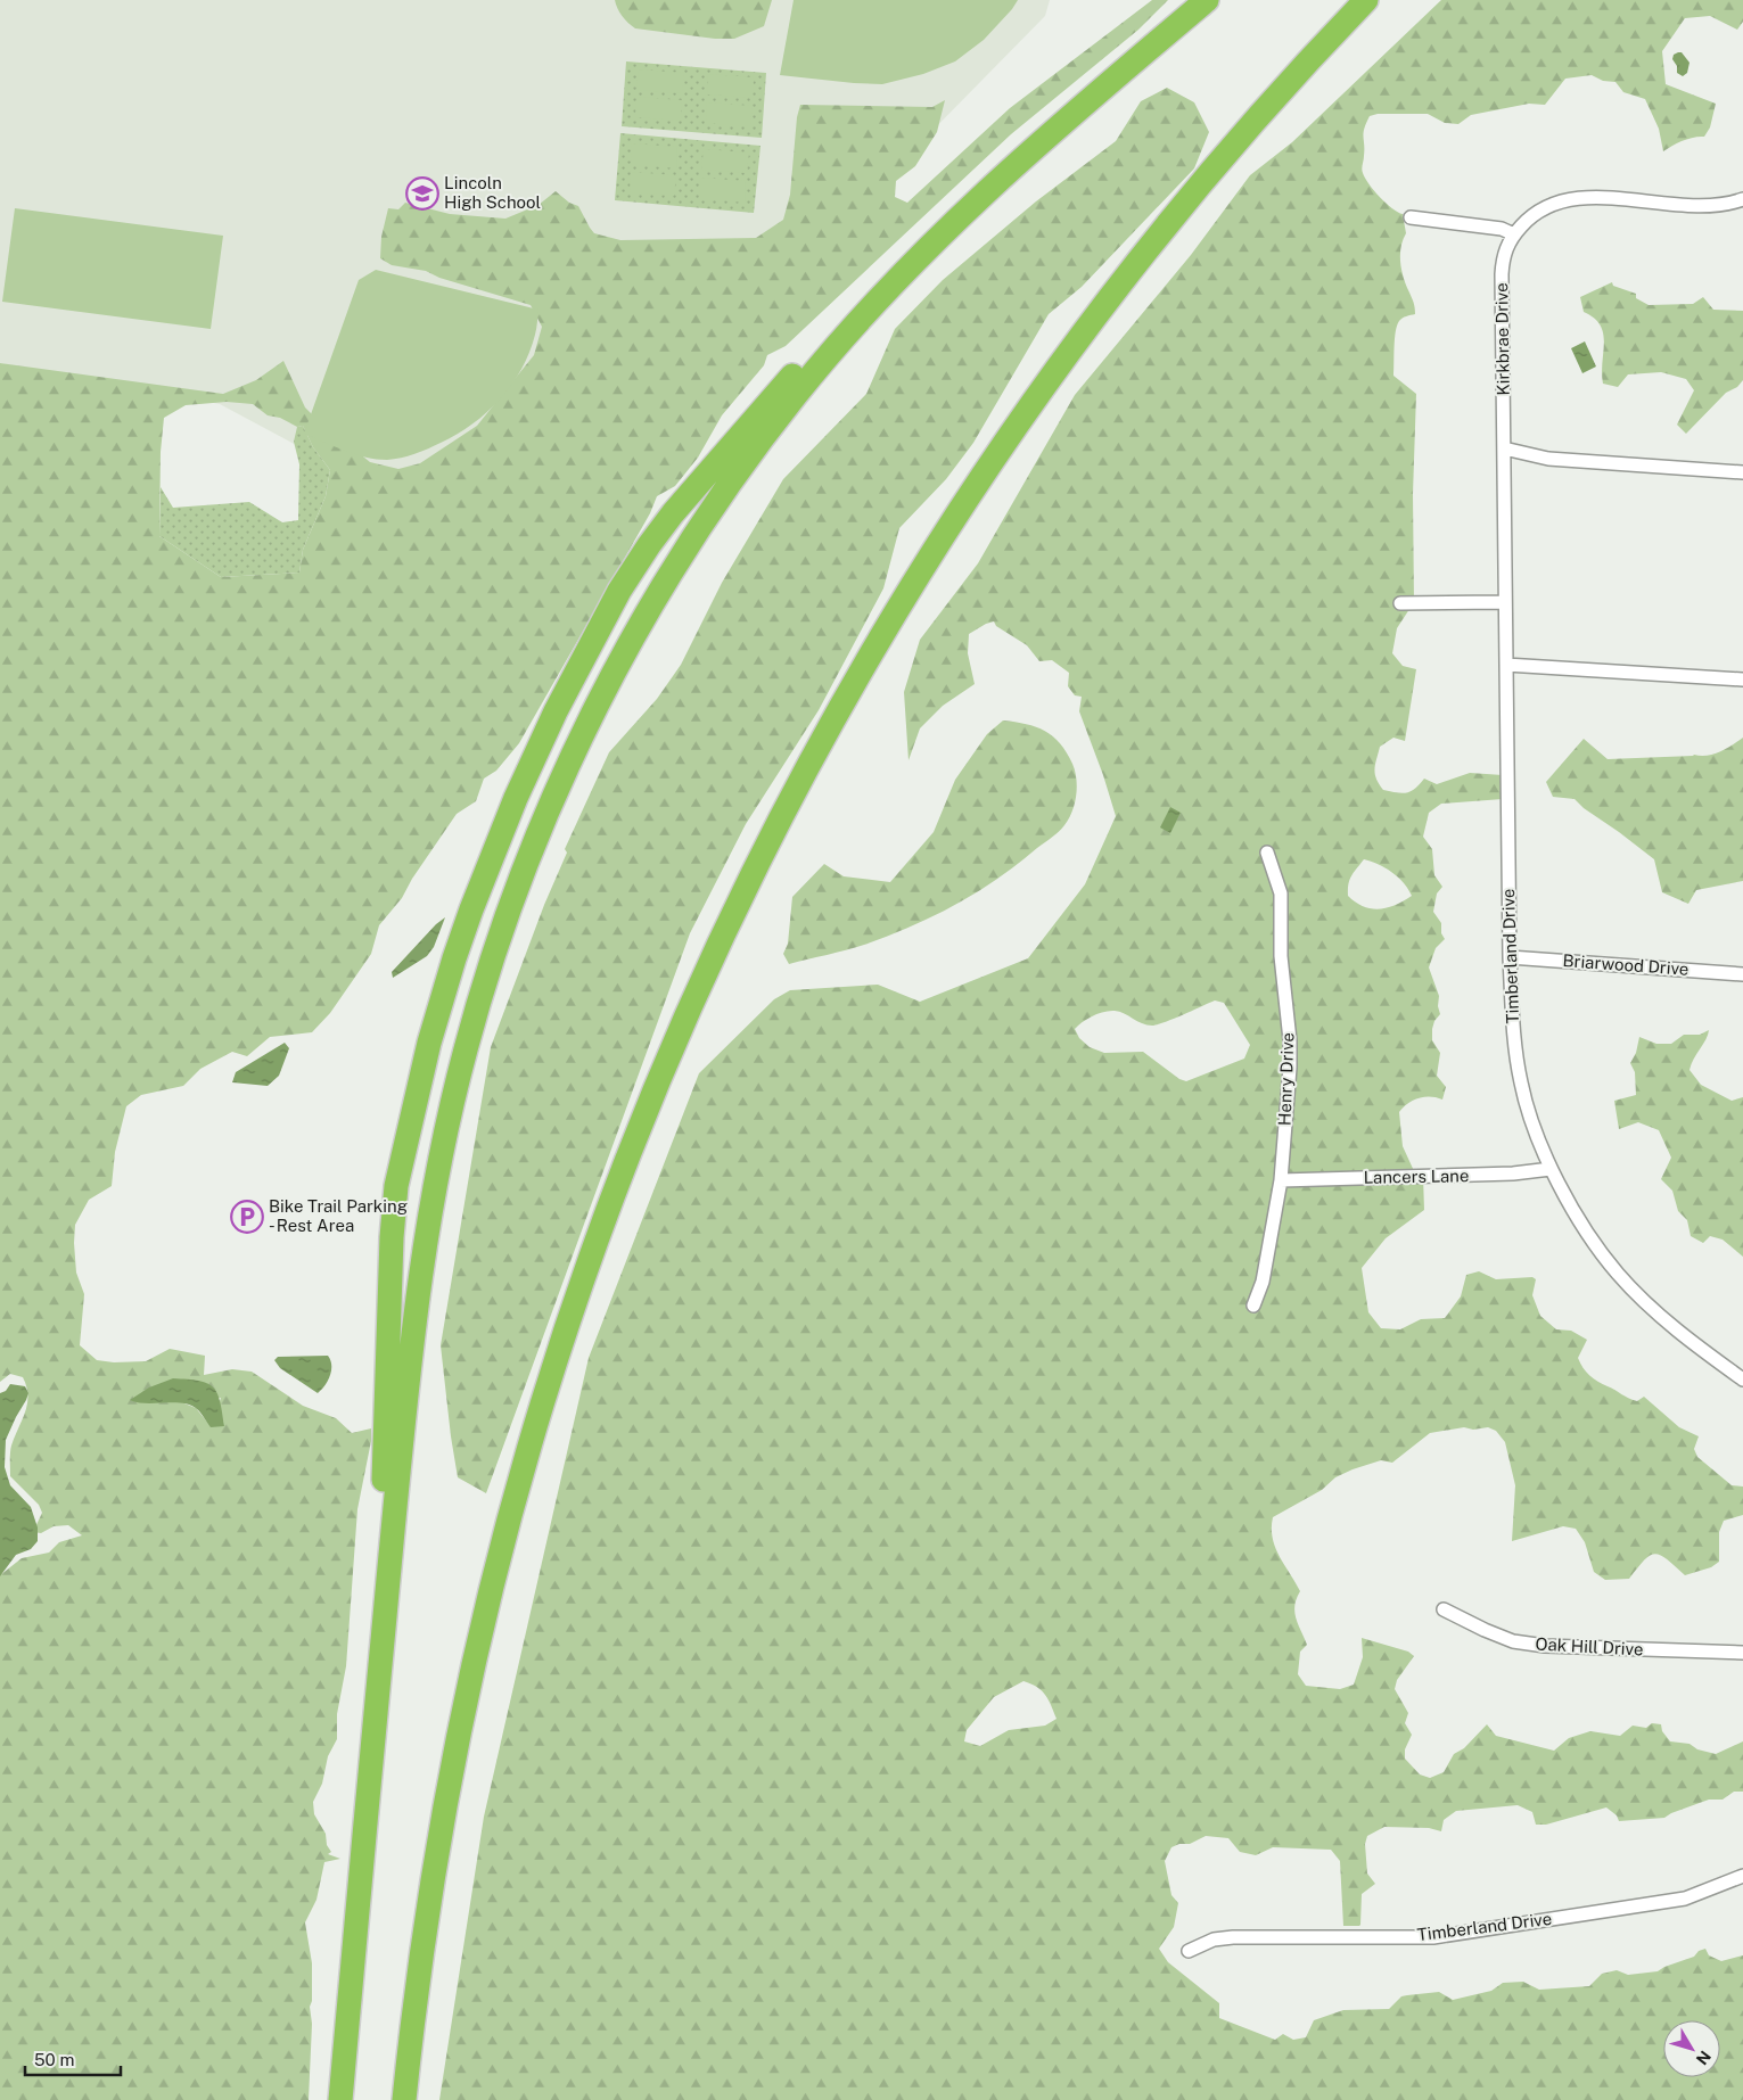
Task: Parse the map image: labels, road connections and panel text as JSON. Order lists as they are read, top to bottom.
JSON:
{
  "streets": {
    "street": [
      "Kirkbrae Drive",
      "Timberland Drive",
      "Briarwood Drive",
      "Henry Drive",
      "Lancers Lane",
      "Oak Hill Drive"
    ]
  },
  "crossings": [
    ["Kirkbrae Drive", "Timberland Drive"],
    ["Timberland Drive", "Briarwood Drive"],
    ["Timberland Drive", "Lancers Lane"],
    ["Henry Drive", "Lancers Lane"]
  ],
  "places": {
    "school or university": ["Lincoln High School"],
    "parking": ["Bike Trail Parking - Rest Area"]
  },
  "scale_bar": "50 m",
  "north": "bottom right"
}
